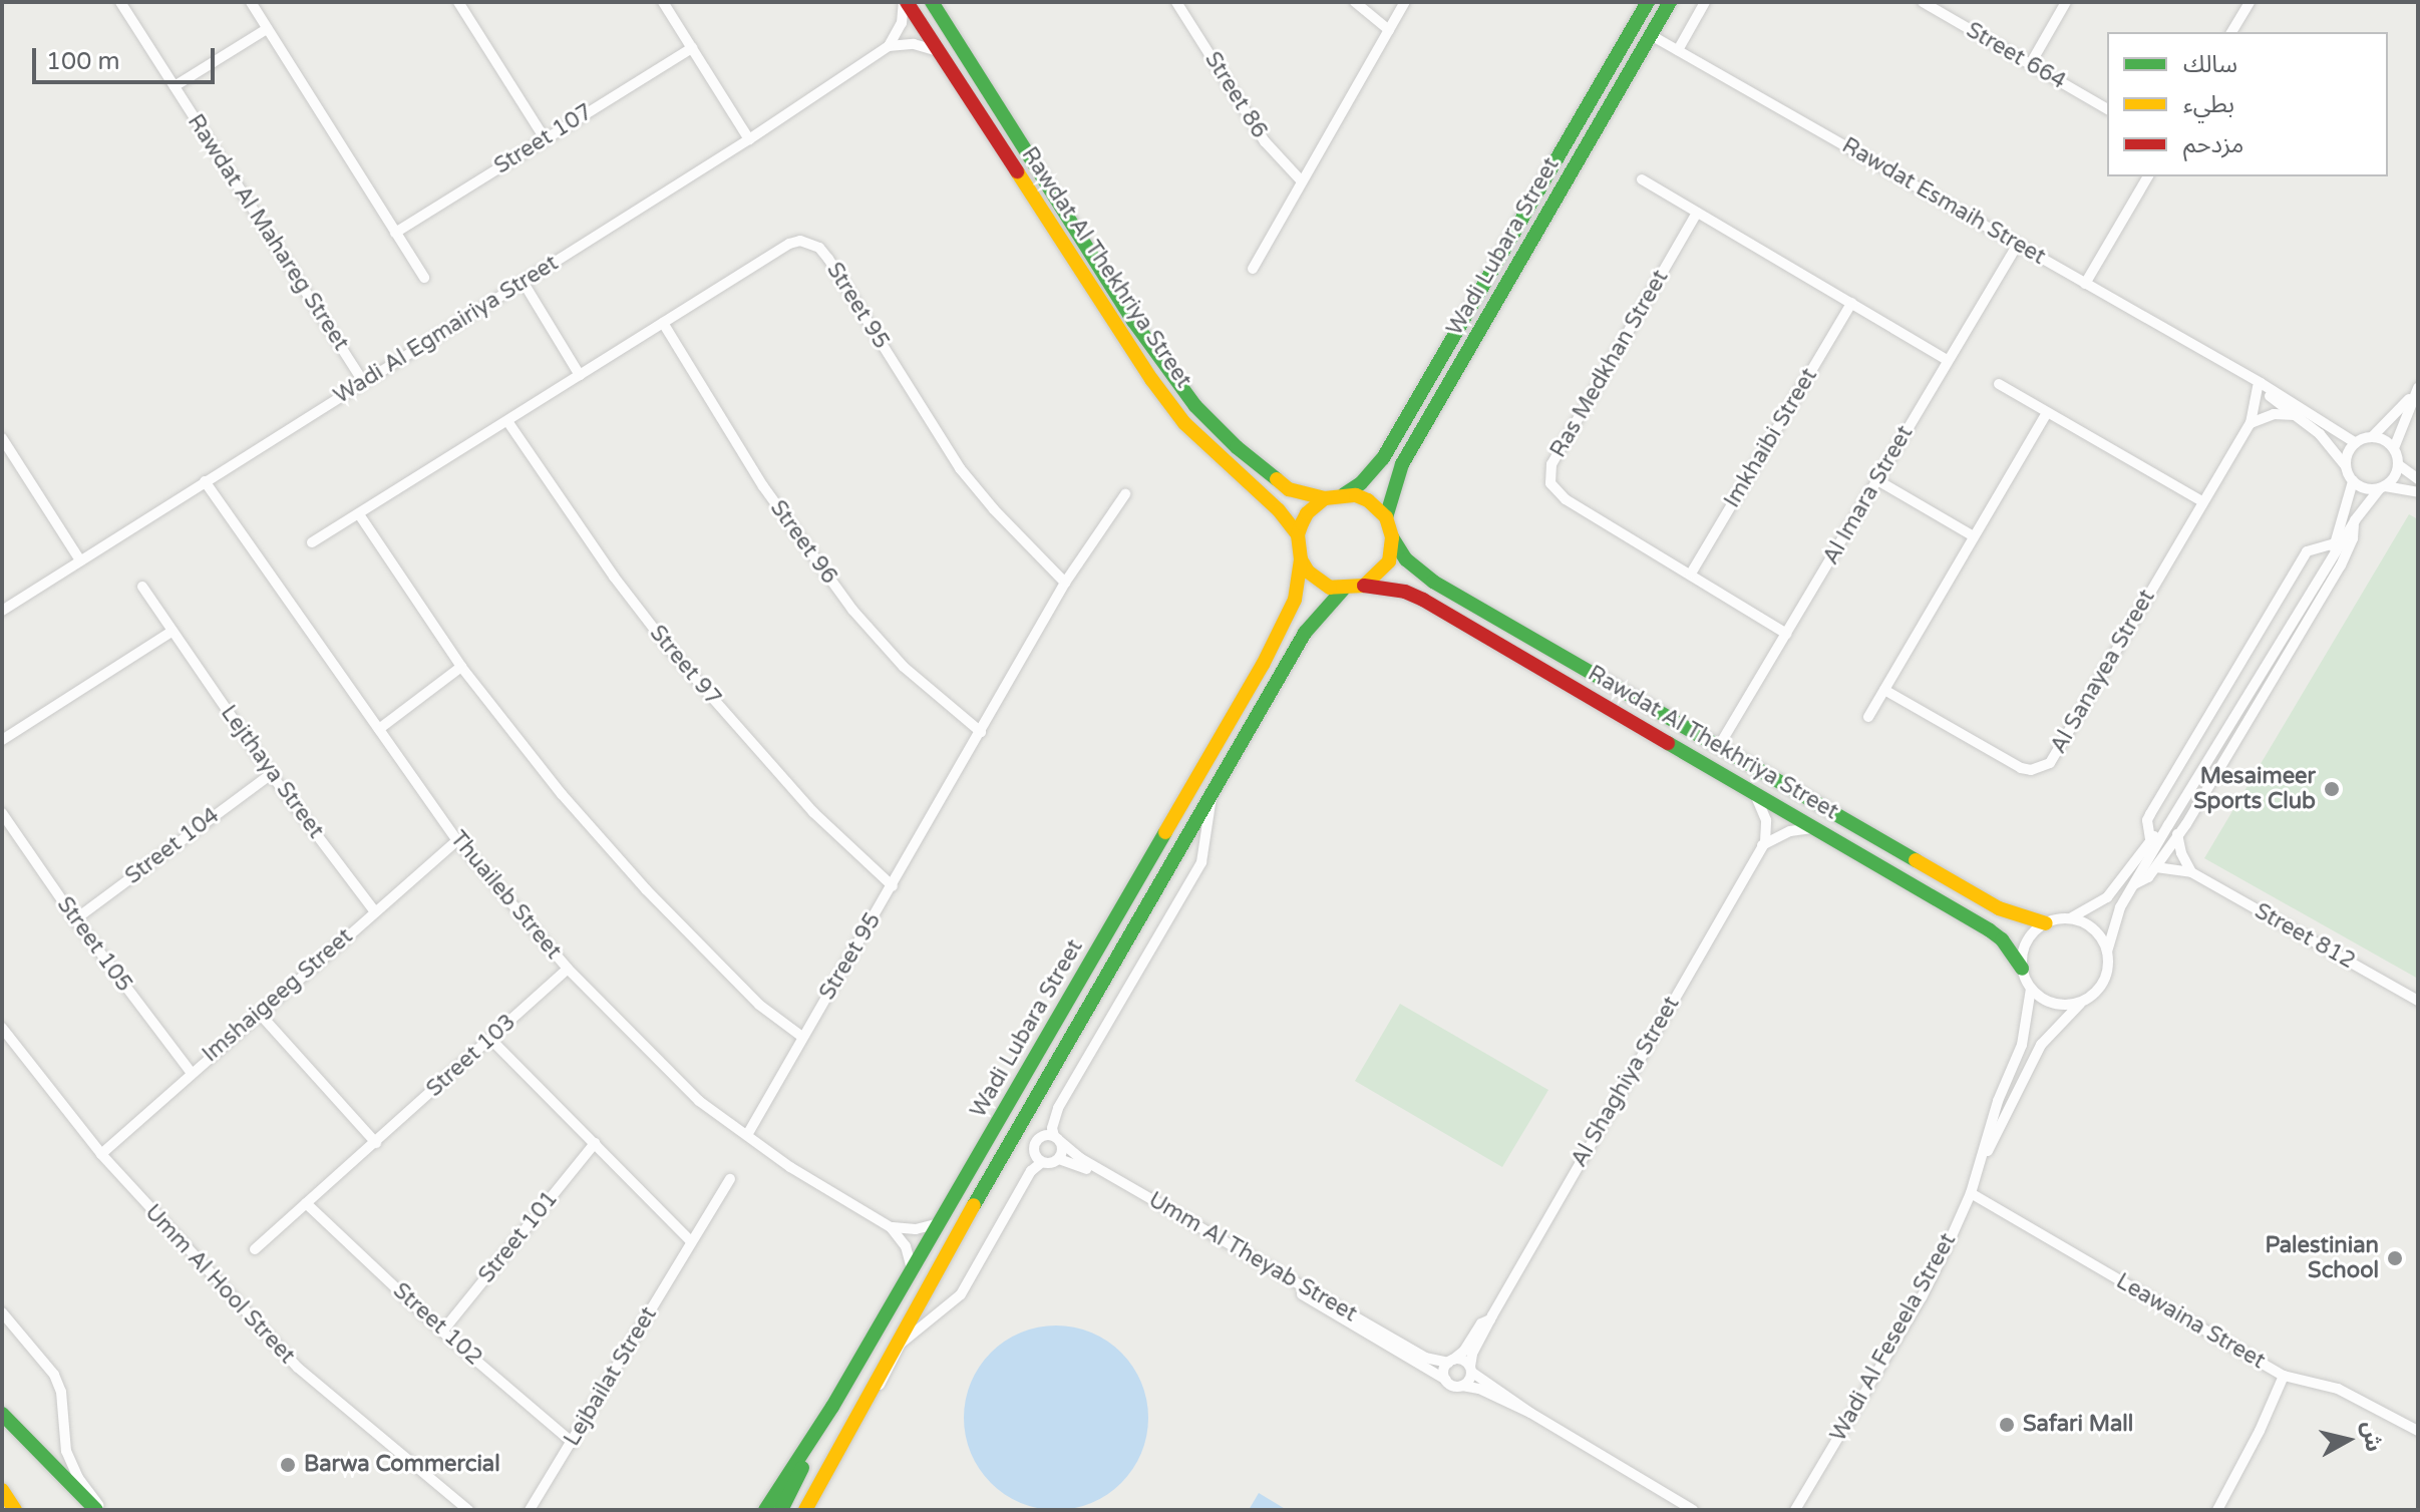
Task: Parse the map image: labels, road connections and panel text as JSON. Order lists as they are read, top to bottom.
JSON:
{
  "streets": {
    "main road": ["Wadi Lubara Street", "Rawdat Al Thekhriya Street"],
    "street": [
      "Street 664",
      "Street 86",
      "Street 107",
      "Rawdat Esmaih Street",
      "Rawdat Al Mahareg Street",
      "Street 95",
      "Wadi Al Egmairiya Street",
      "Ras Medkhan Street",
      "Imkhaibi Street",
      "Al Imara Street",
      "Street 96",
      "Street 97",
      "Al Sanayea Street",
      "Lejthaya Street",
      "Street 104",
      "Thuaileb Street",
      "Street 812",
      "Street 105",
      "Imshaigeeg Street",
      "Street 103",
      "Al Shaghiya Street",
      "Street 101",
      "Umm Al Theyab Street",
      "Umm Al Hool Street",
      "Leawaina Street",
      "Street 102",
      "Wadi Al Feseela Street",
      "Lejbailat Street"
    ]
  },
  "crossings": [
    ["Rawdat Esmaih Street", "Wadi Lubara Street"],
    ["Rawdat Esmaih Street", "Al Imara Street"],
    ["Rawdat Esmaih Street", "Al Sanayea Street"],
    ["Rawdat Al Mahareg Street", "Wadi Al Egmairiya Street"],
    ["Wadi Lubara Street", "Rawdat Al Thekhriya Street"],
    ["Rawdat Al Thekhriya Street", "Al Imara Street"],
    ["Rawdat Al Thekhriya Street", "Wadi Al Feseela Street"],
    ["Street 95", "Street 96"],
    ["Street 95", "Street 97"],
    ["Street 95", "Thuaileb Street"],
    ["Wadi Al Egmairiya Street", "Thuaileb Street"],
    ["Ras Medkhan Street", "Imkhaibi Street"],
    ["Ras Medkhan Street", "Al Imara Street"],
    ["Lejthaya Street", "Street 104"],
    ["Lejthaya Street", "Imshaigeeg Street"],
    ["Street 104", "Street 105"],
    ["Thuaileb Street", "Imshaigeeg Street"],
    ["Thuaileb Street", "Street 103"],
    ["Street 105", "Imshaigeeg Street"],
    ["Imshaigeeg Street", "Umm Al Hool Street"],
    ["Street 103", "Street 102"],
    ["Al Shaghiya Street", "Umm Al Theyab Street"],
    ["Street 101", "Street 102"],
    ["Leawaina Street", "Wadi Al Feseela Street"],
    ["Street 102", "Lejbailat Street"]
  ],
  "places": [
    "Mesaimeer Sports Club",
    "Palestinian School",
    "Safari Mall",
    "Barwa Commercial"
  ],
  "legend": ["سالك", "بطيء", "مزدحم"],
  "scale_bar": "100 m",
  "north": "right"
}
